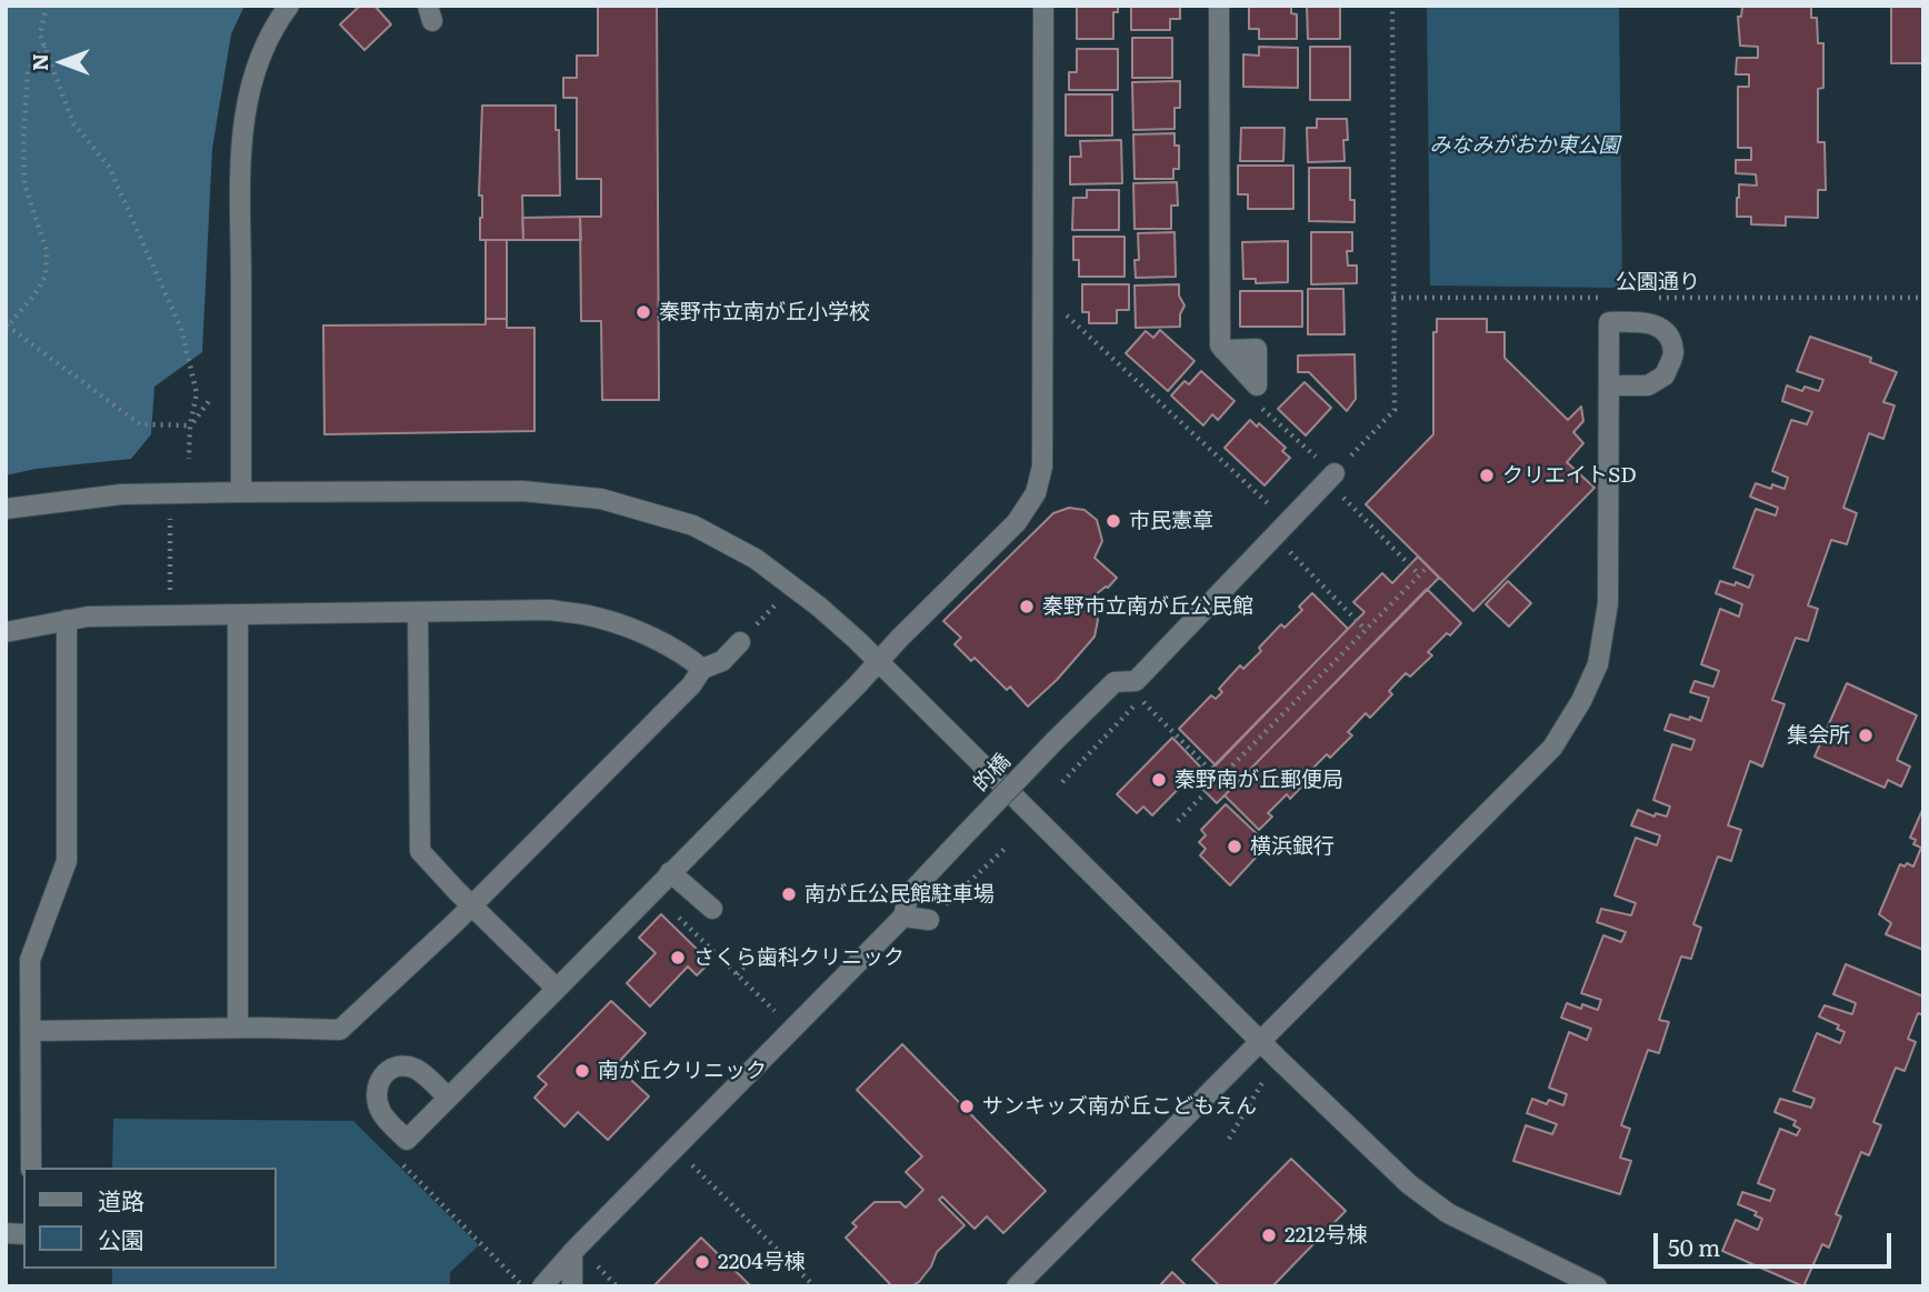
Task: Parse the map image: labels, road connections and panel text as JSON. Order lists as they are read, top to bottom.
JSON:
{
  "streets": {
    "street": ["的橋"],
    "path": ["公園通り"]
  },
  "parks": ["みなみがおか東公園"],
  "places": [
    "秦野市立南が丘小学校",
    "クリエイトSD",
    "市民憲章",
    "秦野市立南が丘公民館",
    "集会所",
    "秦野南が丘郵便局",
    "横浜銀行",
    "南が丘公民館駐車場",
    "さくら歯科クリニック",
    "南が丘クリニック",
    "サンキッズ南が丘こどもえん",
    "2212号棟",
    "2204号棟"
  ],
  "legend": ["道路", "公園"],
  "scale_bar": "50 m",
  "north": "left"
}
